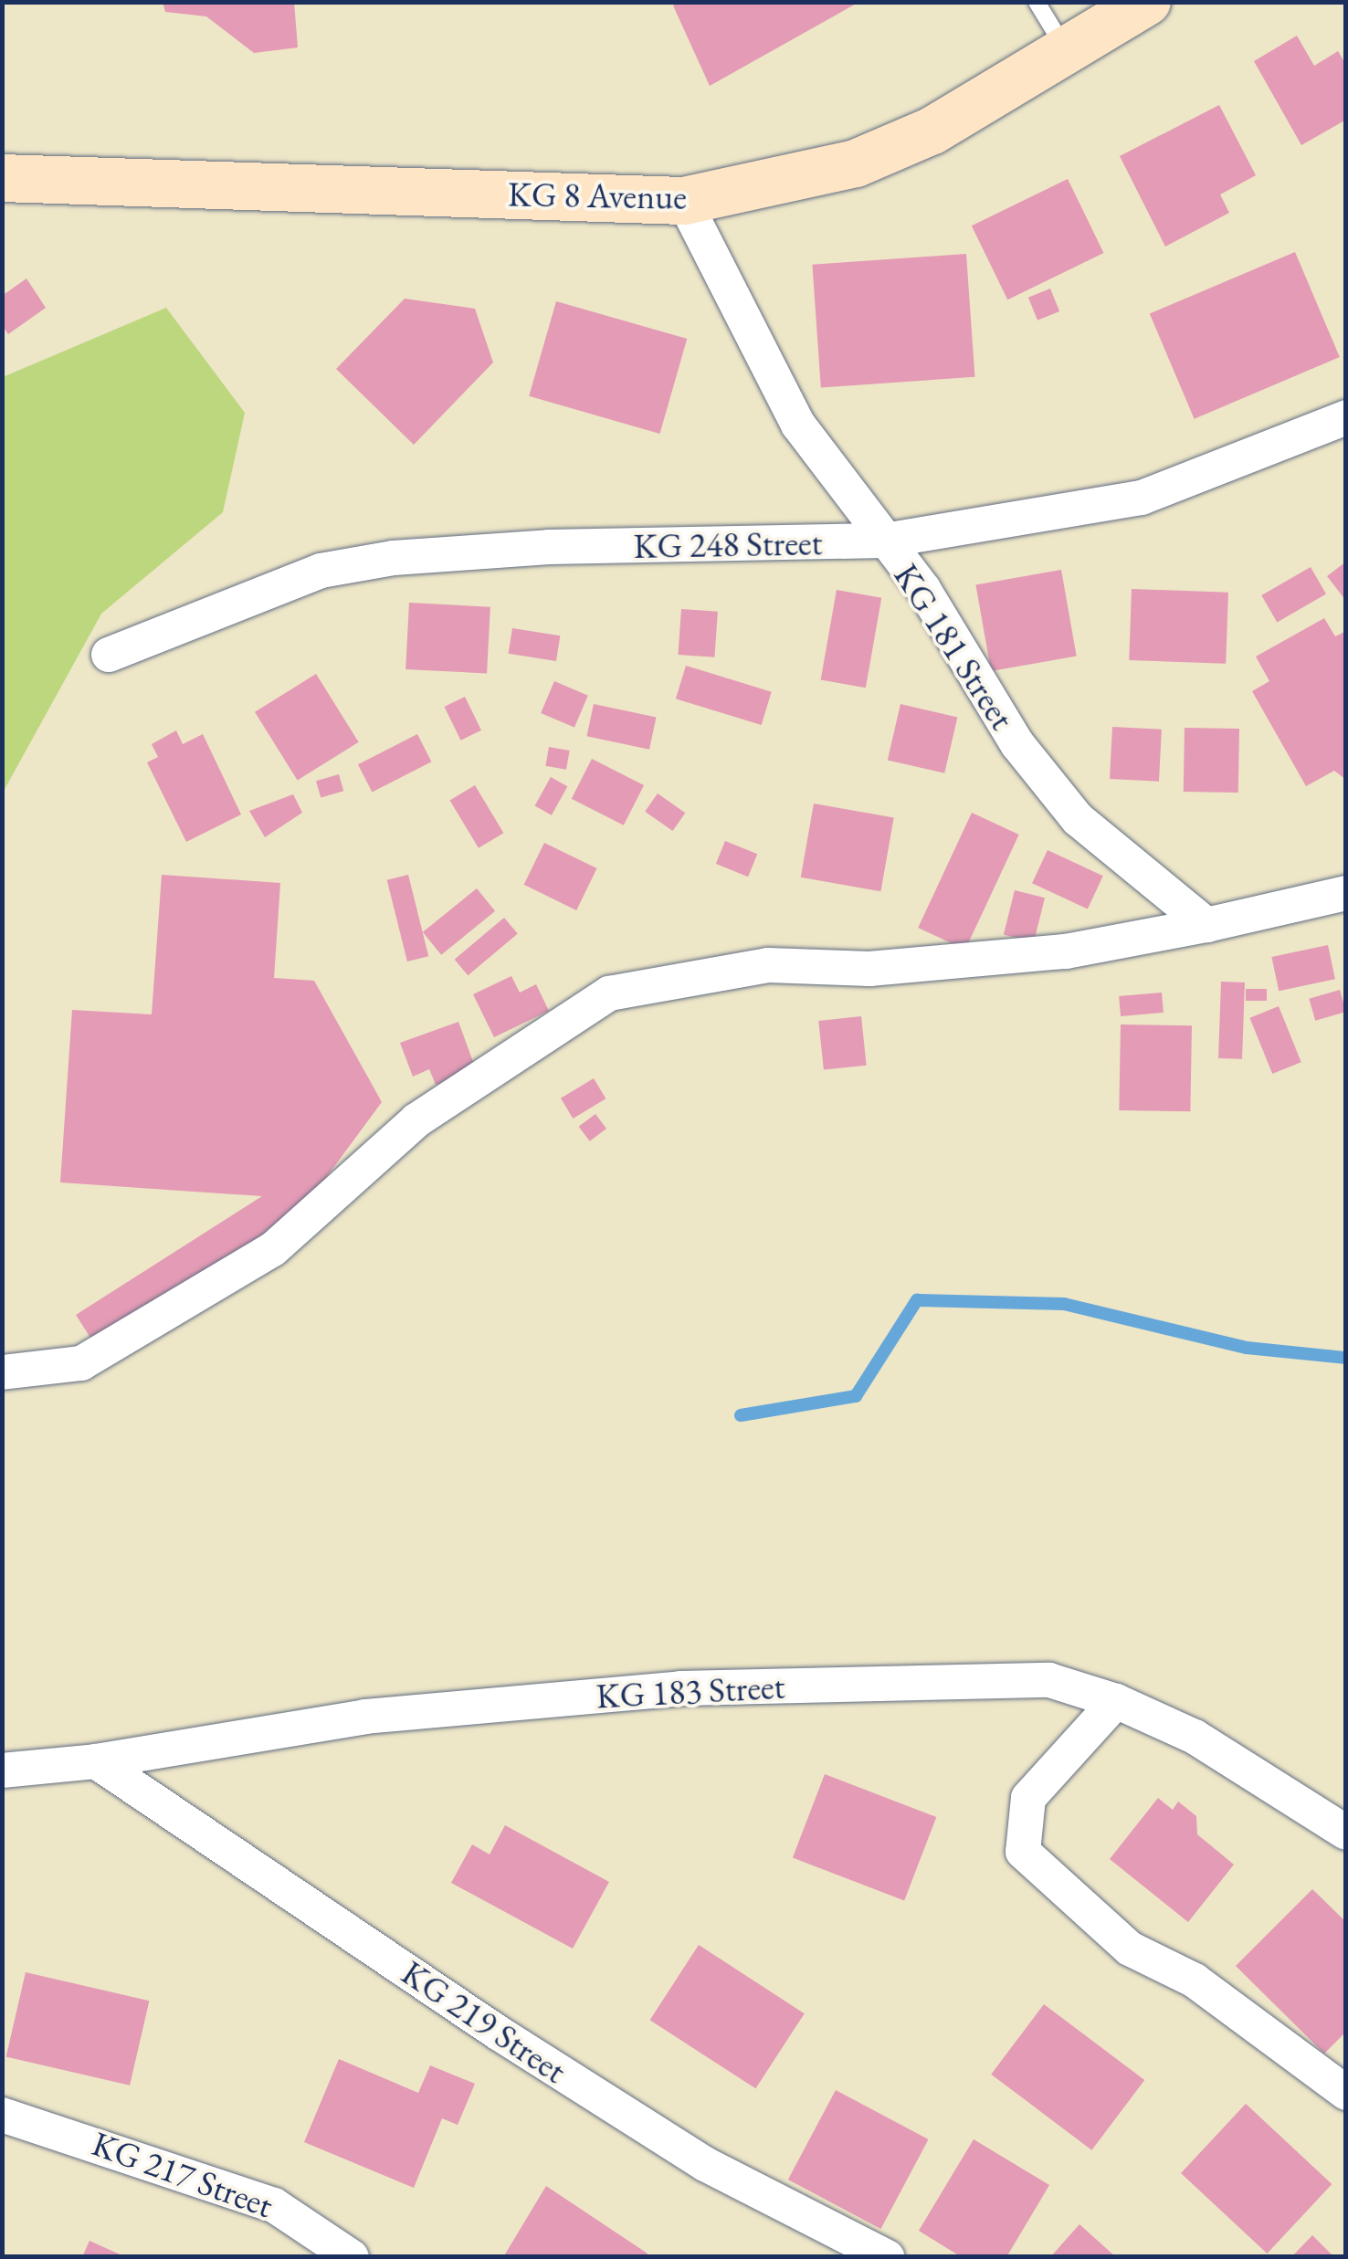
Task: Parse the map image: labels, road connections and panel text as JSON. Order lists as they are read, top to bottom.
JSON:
{
  "streets": {
    "street": [
      "KG 8 Avenue",
      "KG 248 Street",
      "KG 181 Street",
      "KG 183 Street",
      "KG 219 Street",
      "KG 217 Street"
    ]
  },
  "crossings": [
    ["KG 8 Avenue", "KG 181 Street"],
    ["KG 248 Street", "KG 181 Street"],
    ["KG 183 Street", "KG 219 Street"]
  ]
}
